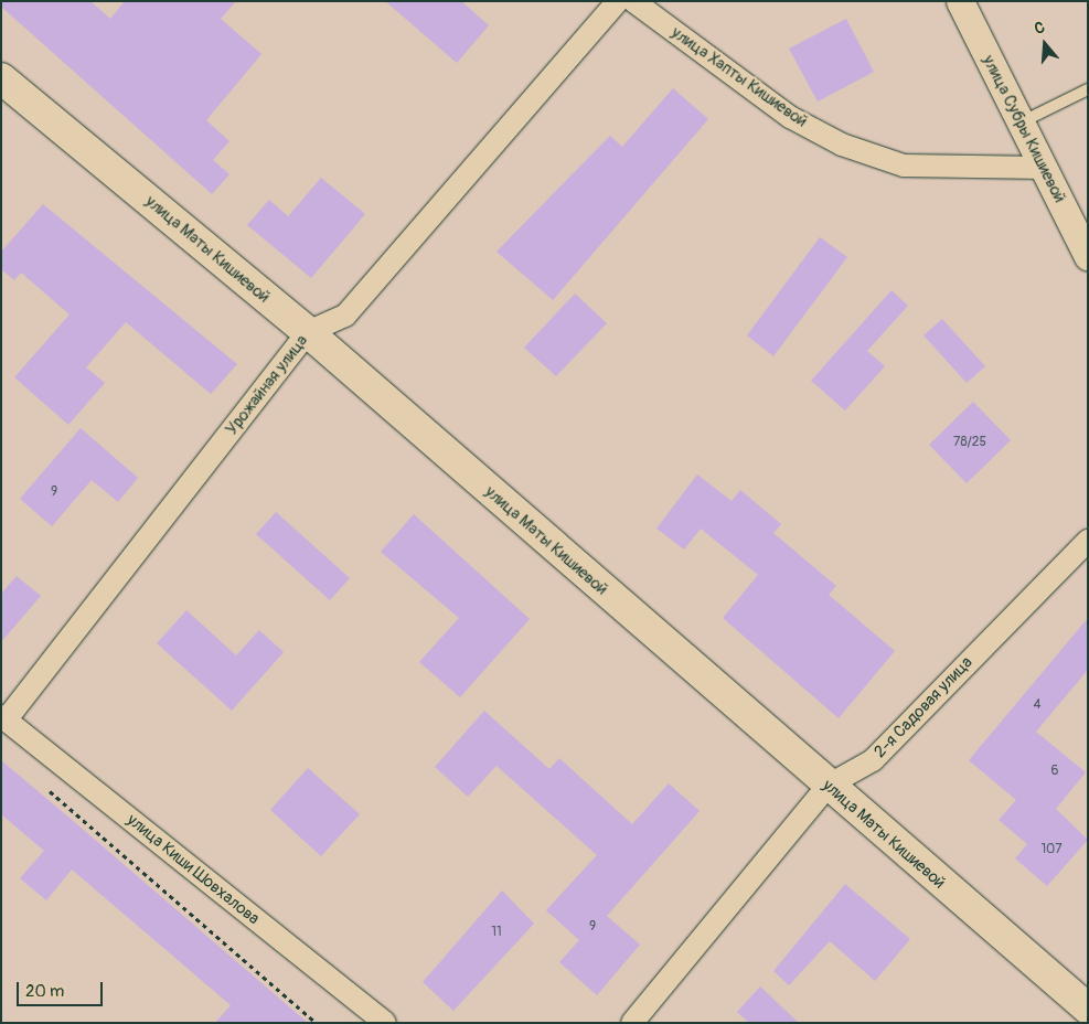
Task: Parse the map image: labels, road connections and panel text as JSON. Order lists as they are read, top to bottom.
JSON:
{
  "streets": {
    "main road": ["улица Маты Кишиевой"],
    "street": [
      "улица Хапты Кишиевой",
      "улица Субры Кишиевой",
      "Урожайная улица",
      "2-я Садовая улица",
      "улица Киши Шовхалова"
    ]
  },
  "crossings": [
    ["улица Хапты Кишиевой", "улица Субры Кишиевой"],
    ["улица Маты Кишиевой", "Урожайная улица"],
    ["улица Маты Кишиевой", "2-я Садовая улица"],
    ["Урожайная улица", "улица Киши Шовхалова"]
  ],
  "house_numbers": [
    "78/25",
    "9",
    "4",
    "6",
    "107",
    "9",
    "11"
  ],
  "scale_bar": "20 m",
  "north": "top"
}
